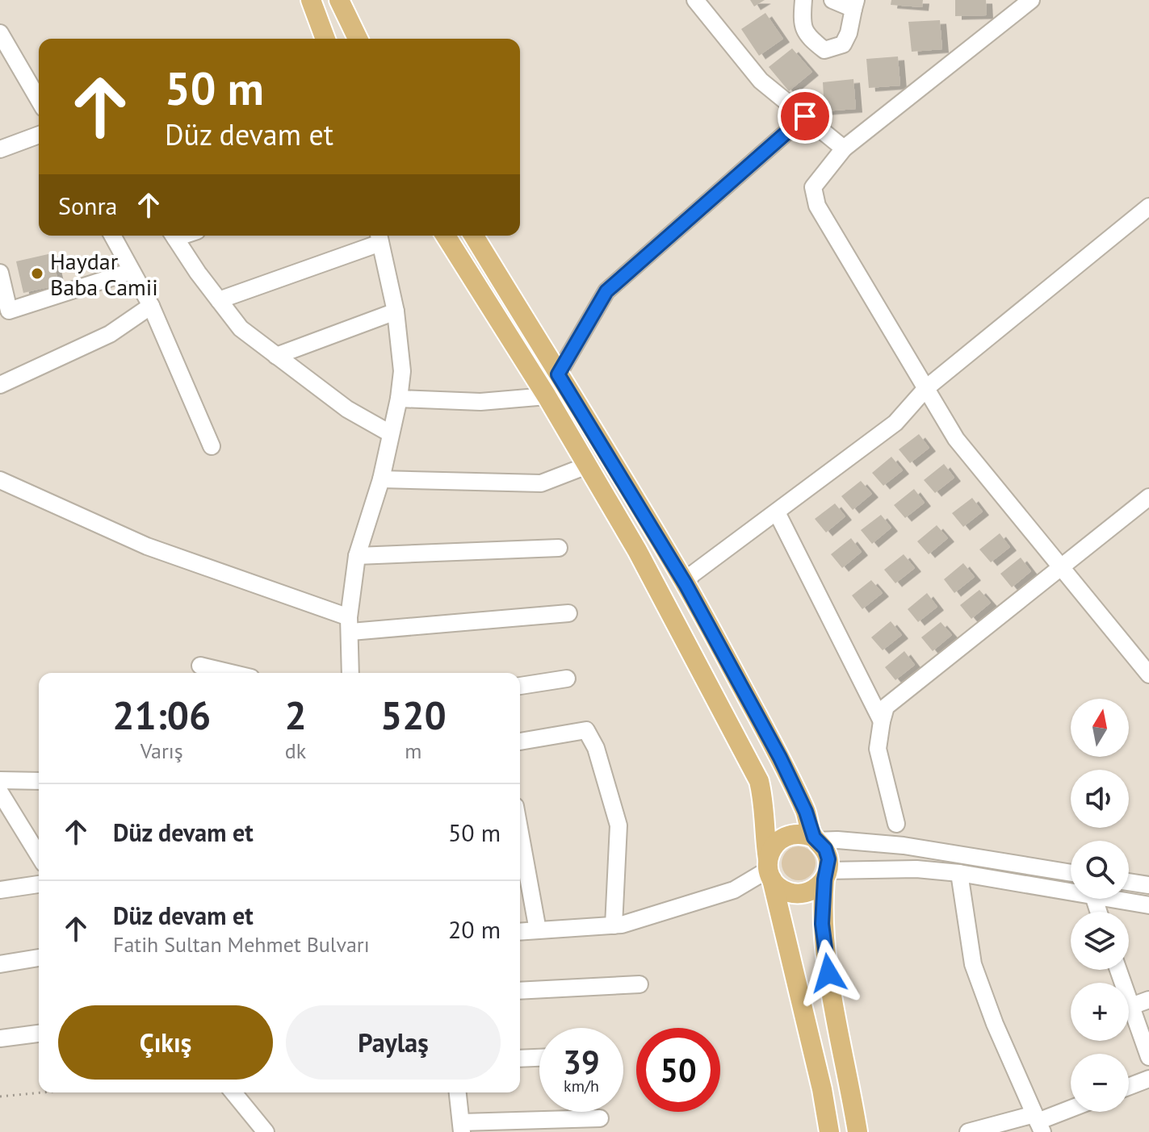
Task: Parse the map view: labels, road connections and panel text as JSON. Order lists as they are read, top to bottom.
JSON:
{
  "places": ["Haydar Baba Camii"],
  "north": "top",
  "page": {
    "turn": ["50 m", "Düz devam et"],
    "then": "Sonra",
    "eta": [
      "21:06",
      "Varış",
      "2",
      "dk",
      "520",
      "m"
    ],
    "map_buttons": ["+", "−"],
    "list": [
      {
        "name": "Düz devam et",
        "value": "50 m"
      },
      {
        "name": "Düz devam et",
        "note": "Fatih Sultan Mehmet Bulvarı",
        "value": "20 m"
      }
    ],
    "buttons": ["Çıkış", "Paylaş"],
    "speed": "39 km/h",
    "limit": "50"
  }
}
